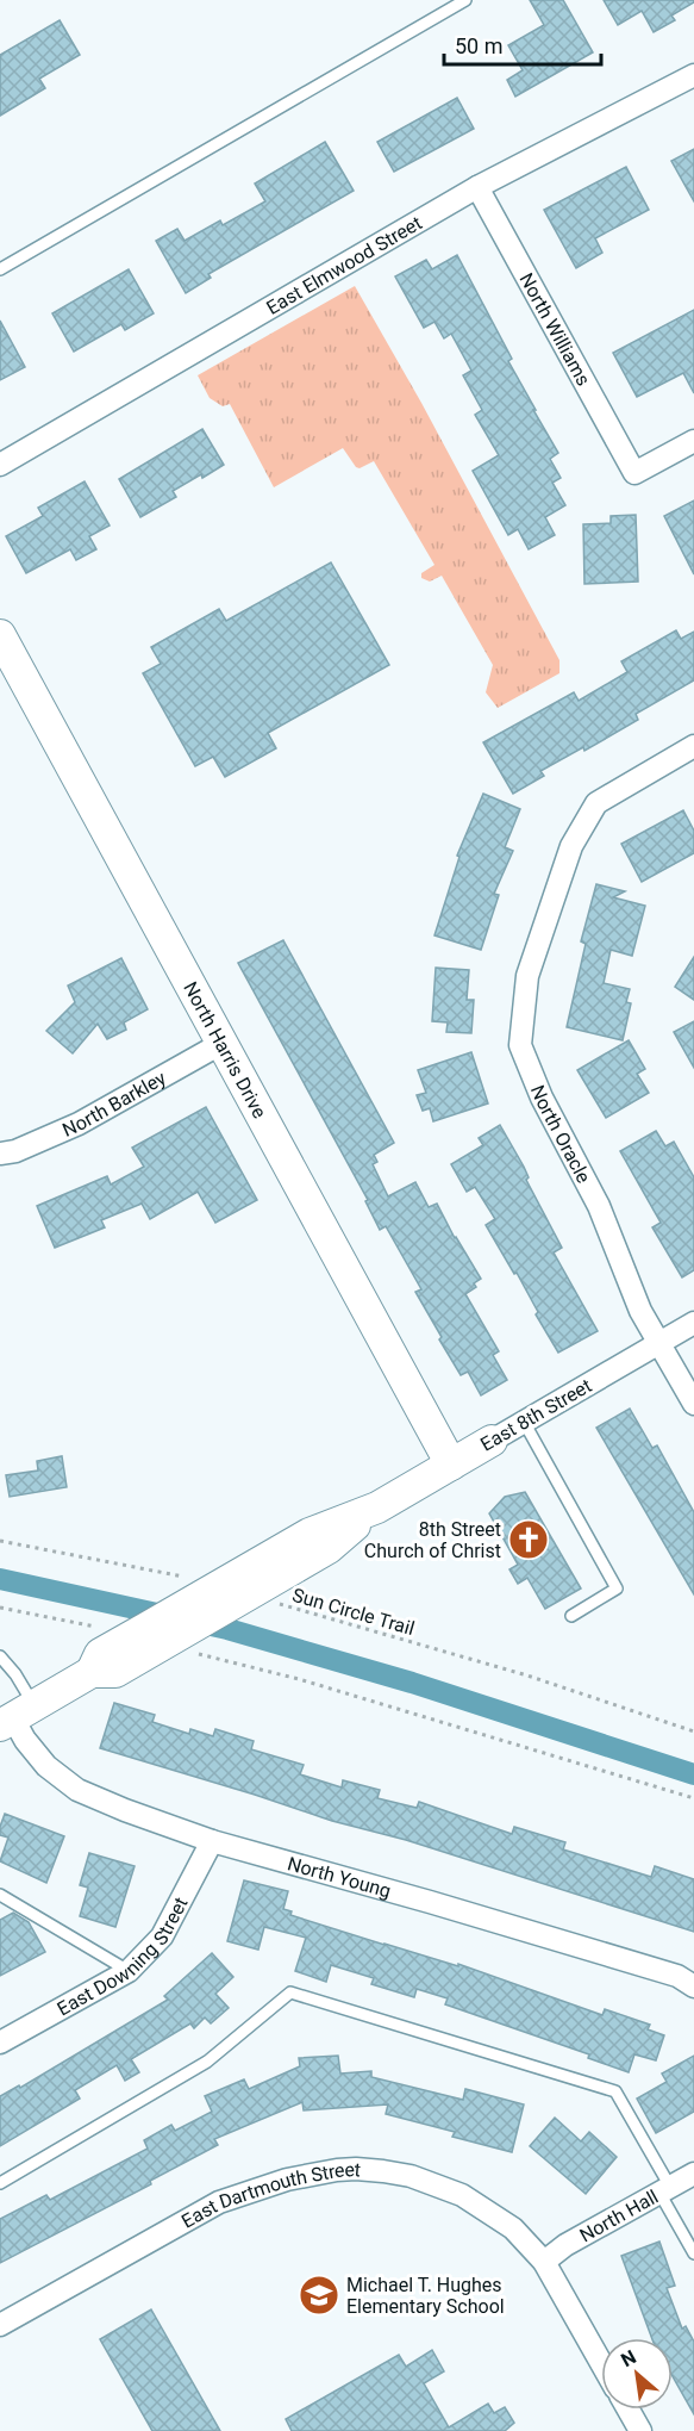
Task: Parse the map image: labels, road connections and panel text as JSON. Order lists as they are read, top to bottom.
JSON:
{
  "streets": {
    "street": [
      "East Elmwood Street",
      "North Williams",
      "North Harris Drive",
      "North Barkley",
      "North Oracle",
      "East 8th Street",
      "North Young",
      "East Downing Street",
      "East Dartmouth Street",
      "North Hall"
    ],
    "path": ["Sun Circle Trail"]
  },
  "crossings": [
    ["East Elmwood Street", "North Williams"],
    ["North Harris Drive", "North Barkley"],
    ["North Harris Drive", "East 8th Street"],
    ["North Oracle", "East 8th Street"],
    ["East 8th Street", "Sun Circle Trail"],
    ["East 8th Street", "North Young"],
    ["North Young", "East Downing Street"],
    ["East Dartmouth Street", "North Hall"]
  ],
  "places": {
    "church": ["8th Street Church of Christ"],
    "school or university": ["Michael T. Hughes Elementary School"]
  },
  "scale_bar": "50 m",
  "north": "top left"
}
